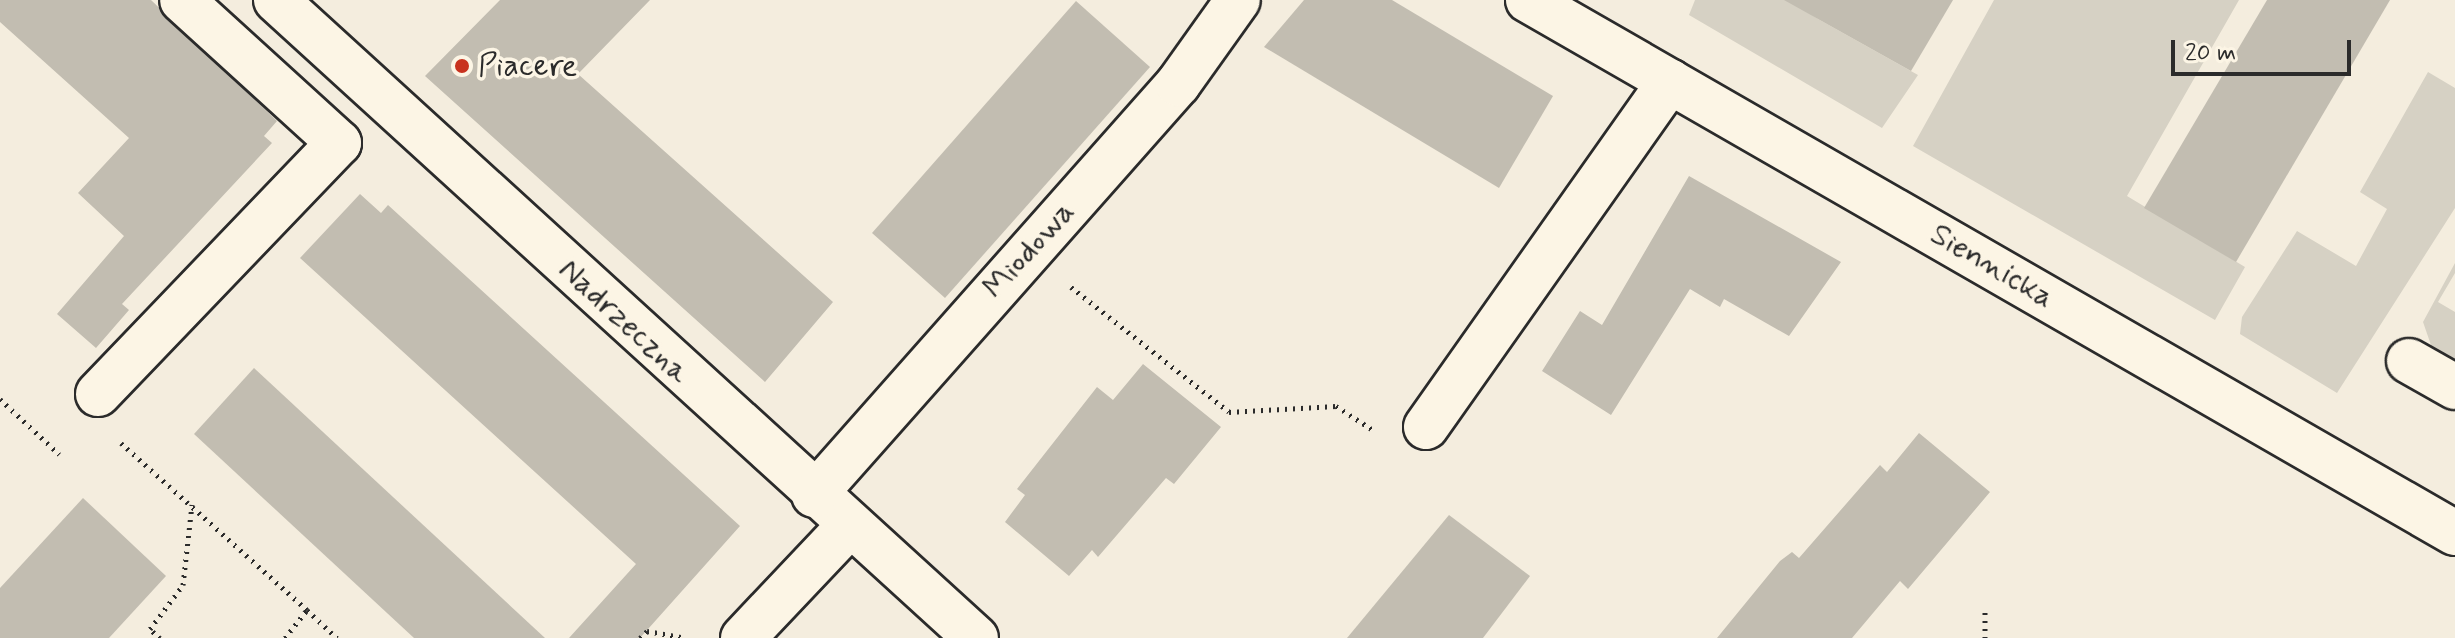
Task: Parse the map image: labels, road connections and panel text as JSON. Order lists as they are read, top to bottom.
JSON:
{
  "streets": {
    "street": ["Miodowa", "Siennicka", "Nadrzeczna"]
  },
  "crossings": [
    ["Miodowa", "Nadrzeczna"]
  ],
  "places": ["Piacere"],
  "scale_bar": "20 m"
}
